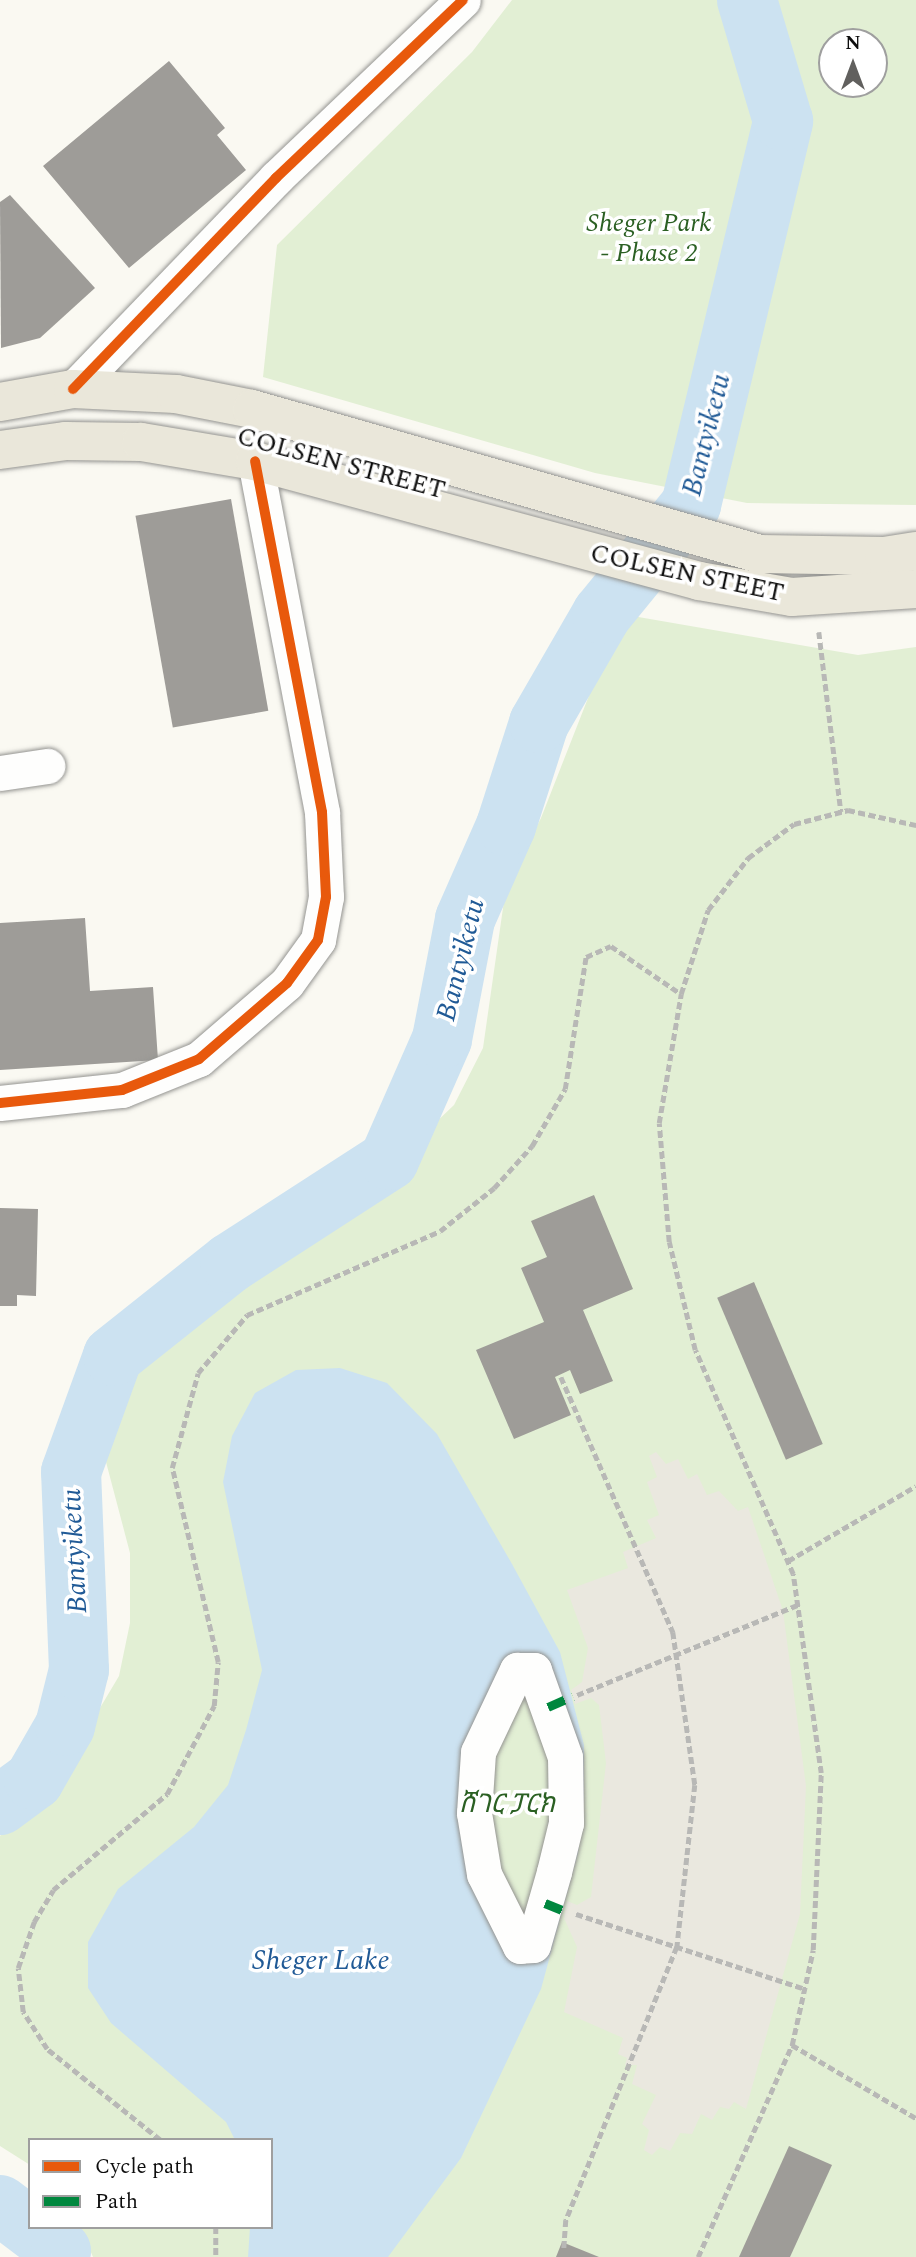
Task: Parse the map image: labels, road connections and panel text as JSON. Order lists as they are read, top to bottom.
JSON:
{
  "streets": {
    "main road": ["COLSEN STREET", "COLSEN STEET"]
  },
  "crossings": [
    ["COLSEN STREET", "COLSEN STEET"]
  ],
  "water": ["Bantyiketu", "Sheger Lake"],
  "parks": ["Sheger Park - Phase 2", "ሸገር ፓርክ"],
  "legend": ["Cycle path", "Path"],
  "north": "top"
}
